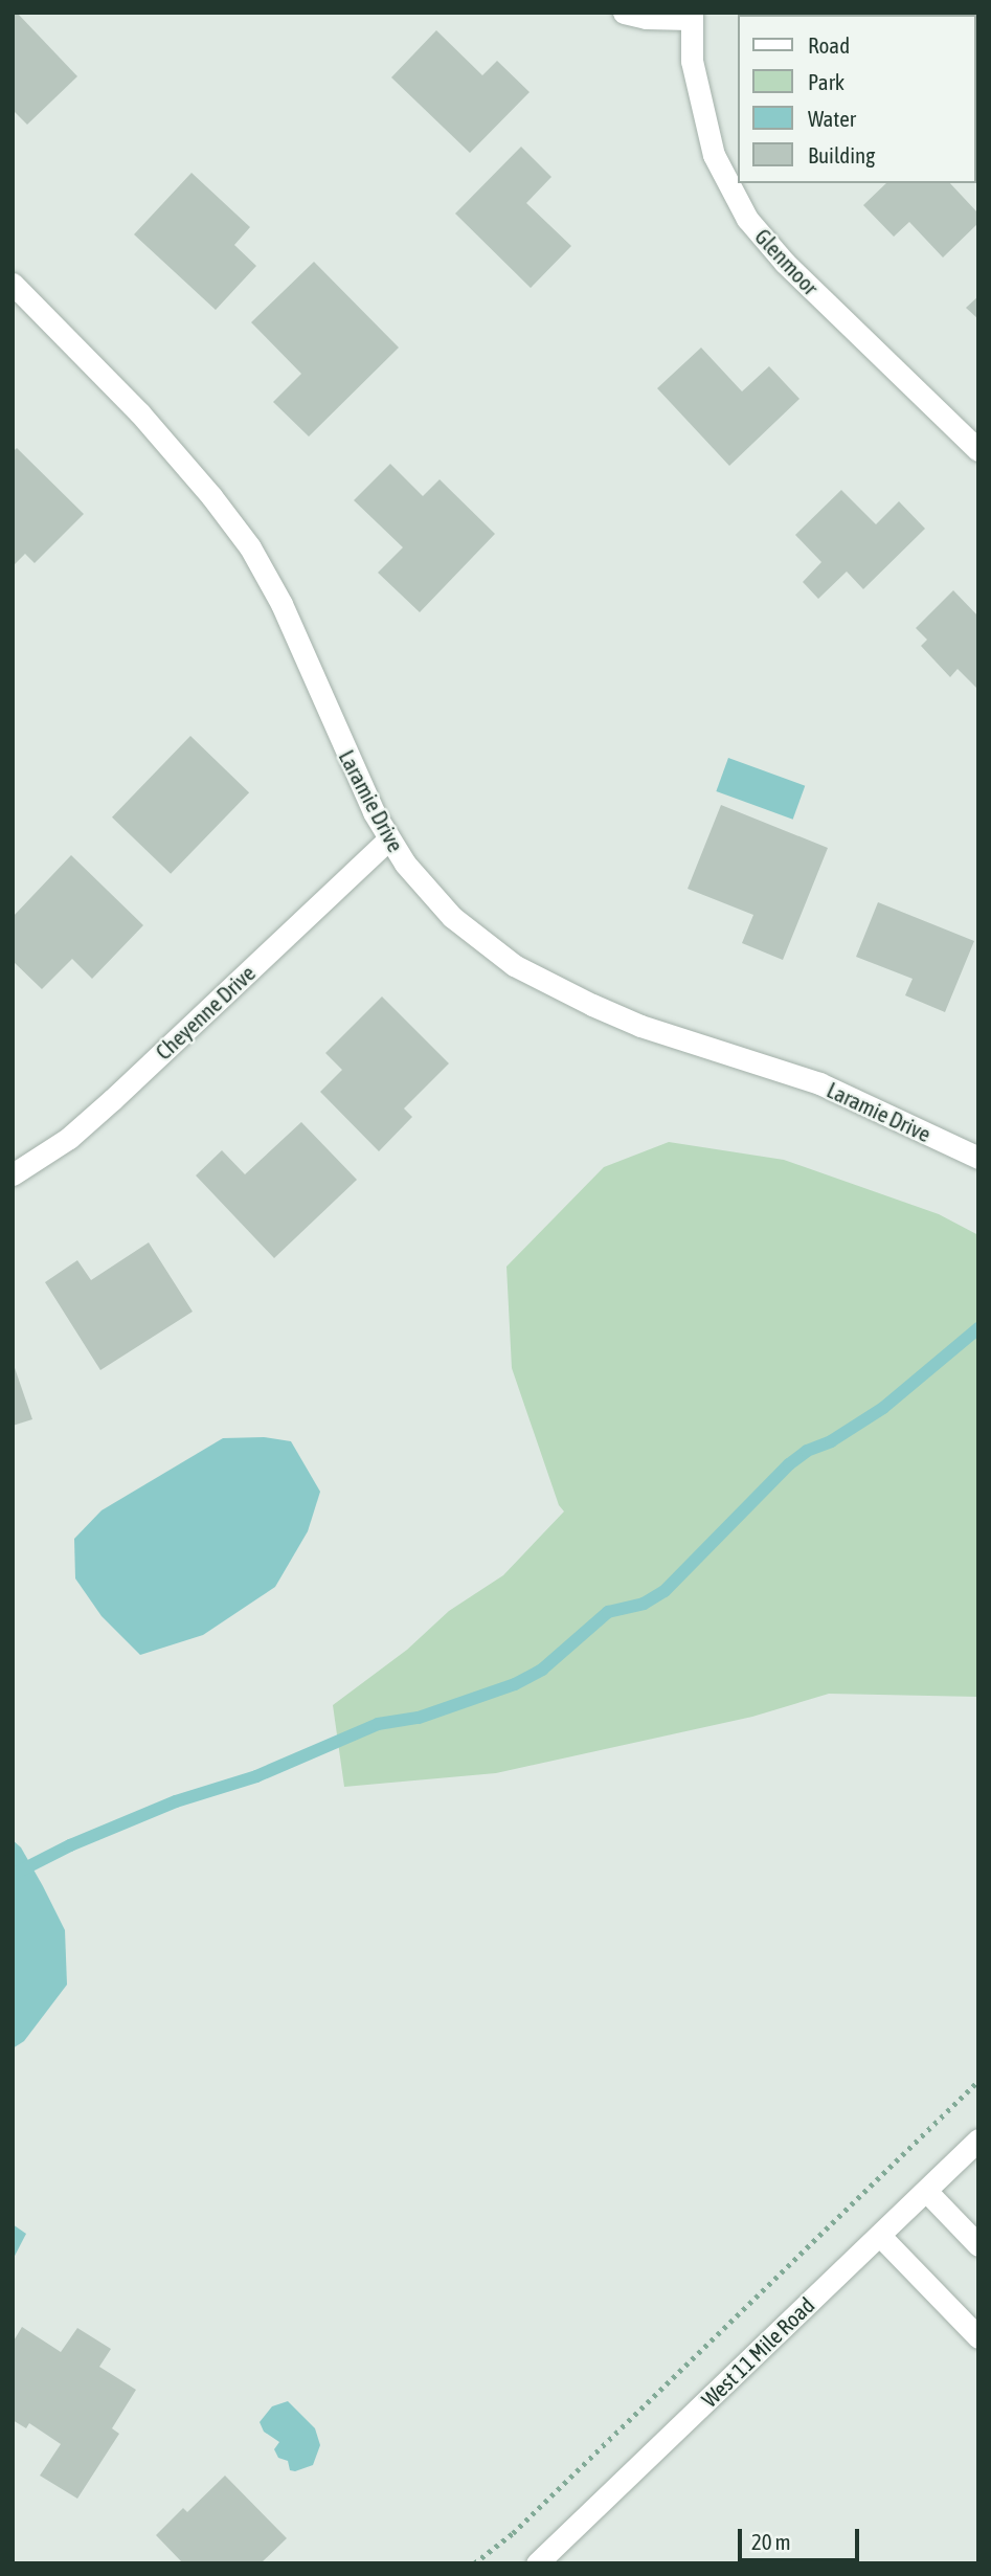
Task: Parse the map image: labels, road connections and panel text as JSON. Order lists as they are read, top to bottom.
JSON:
{
  "streets": {
    "street": [
      "Glenmoor",
      "Laramie Drive",
      "Cheyenne Drive",
      "West 11 Mile Road"
    ]
  },
  "crossings": [
    ["Laramie Drive", "Cheyenne Drive"]
  ],
  "legend": [
    "Road",
    "Park",
    "Water",
    "Building"
  ],
  "scale_bar": "20 m"
}
